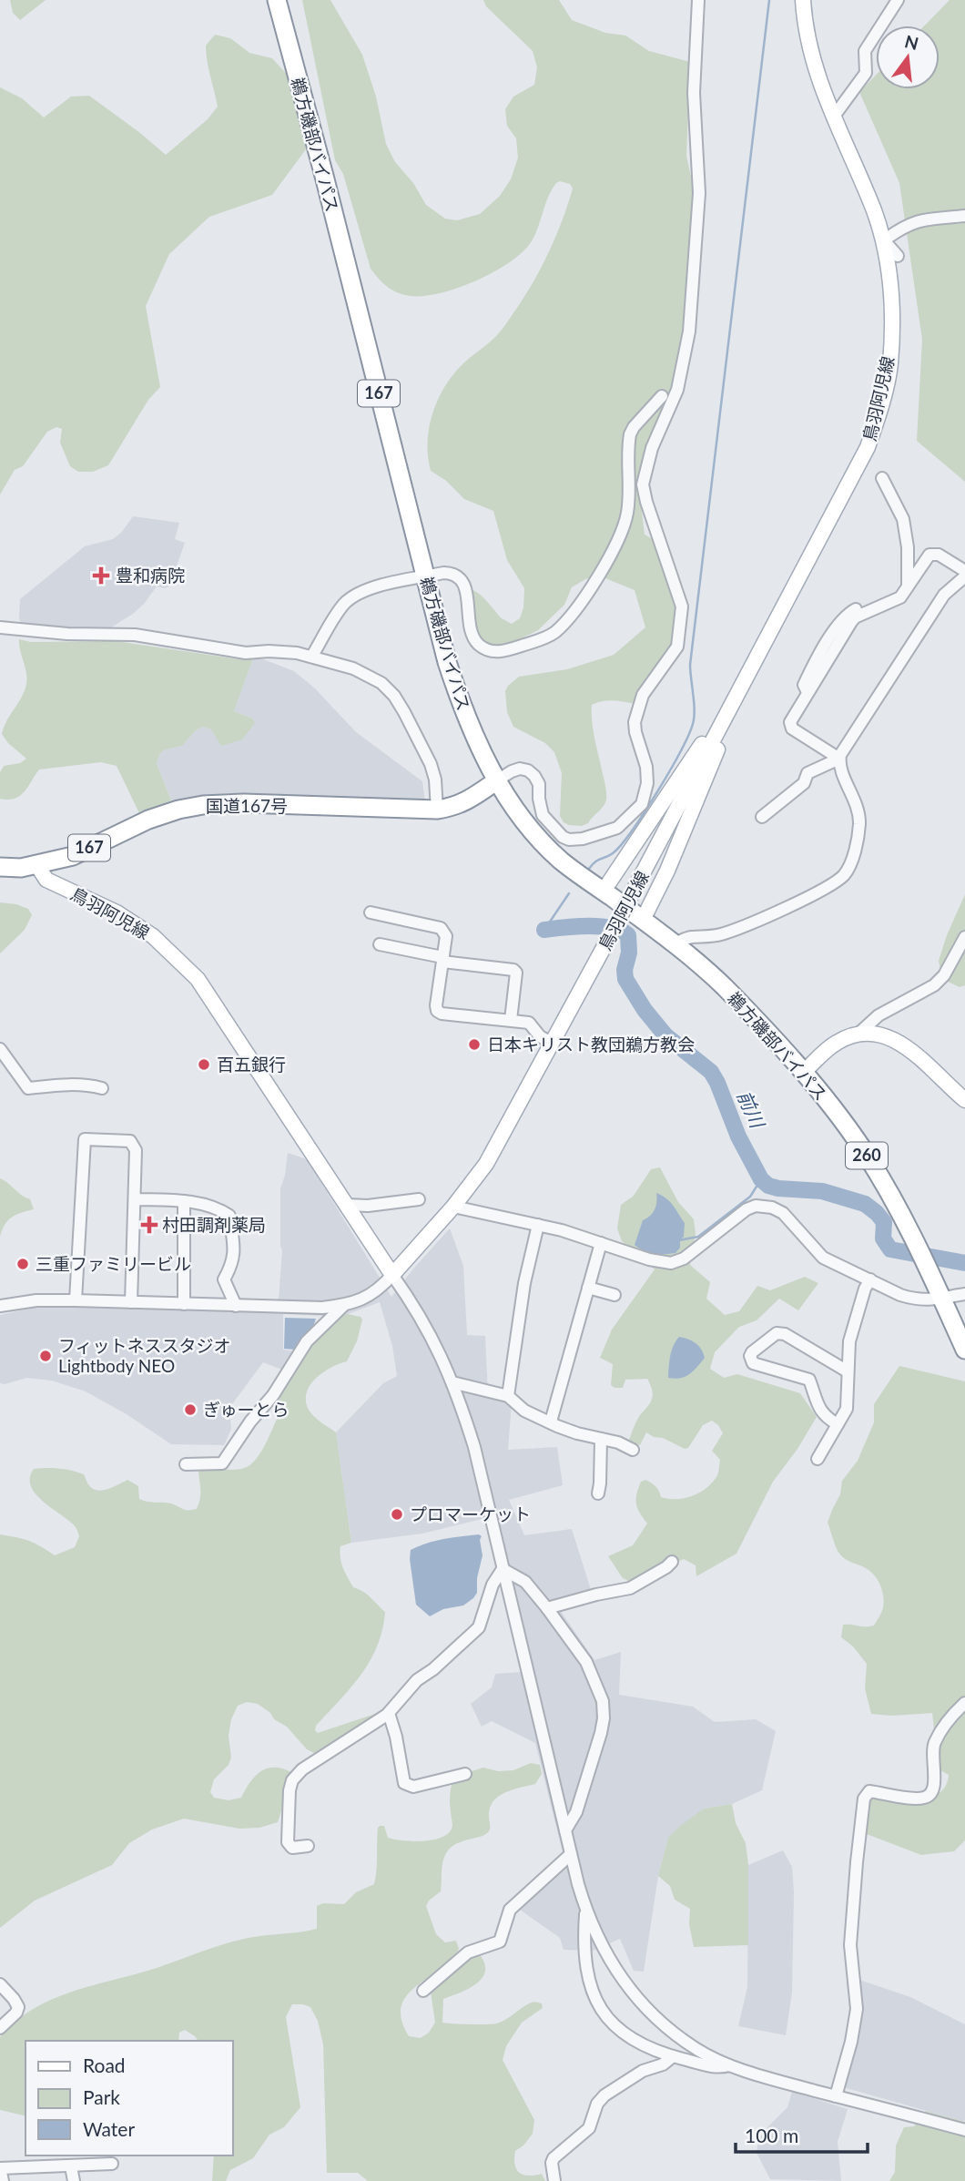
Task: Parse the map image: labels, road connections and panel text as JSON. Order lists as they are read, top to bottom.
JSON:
{
  "streets": {
    "highway": [
      "鵜方磯部バイパス",
      "167",
      "国道167号",
      "260"
    ],
    "main road": ["鳥羽阿児線"]
  },
  "crossings": [
    ["鵜方磯部バイパス", "国道167号"],
    ["鳥羽阿児線", "国道167号"]
  ],
  "water": ["前川"],
  "places": {
    "health": ["豊和病院", "村田調剤薬局"],
    "other": [
      "日本キリスト教団鵜方教会",
      "百五銀行",
      "三重ファミリービル",
      "フィットネススタジオ Lightbody NEO",
      "ぎゅーとら",
      "プロマーケット"
    ]
  },
  "legend": ["Road", "Park", "Water"],
  "scale_bar": "100 m",
  "north": "top"
}
